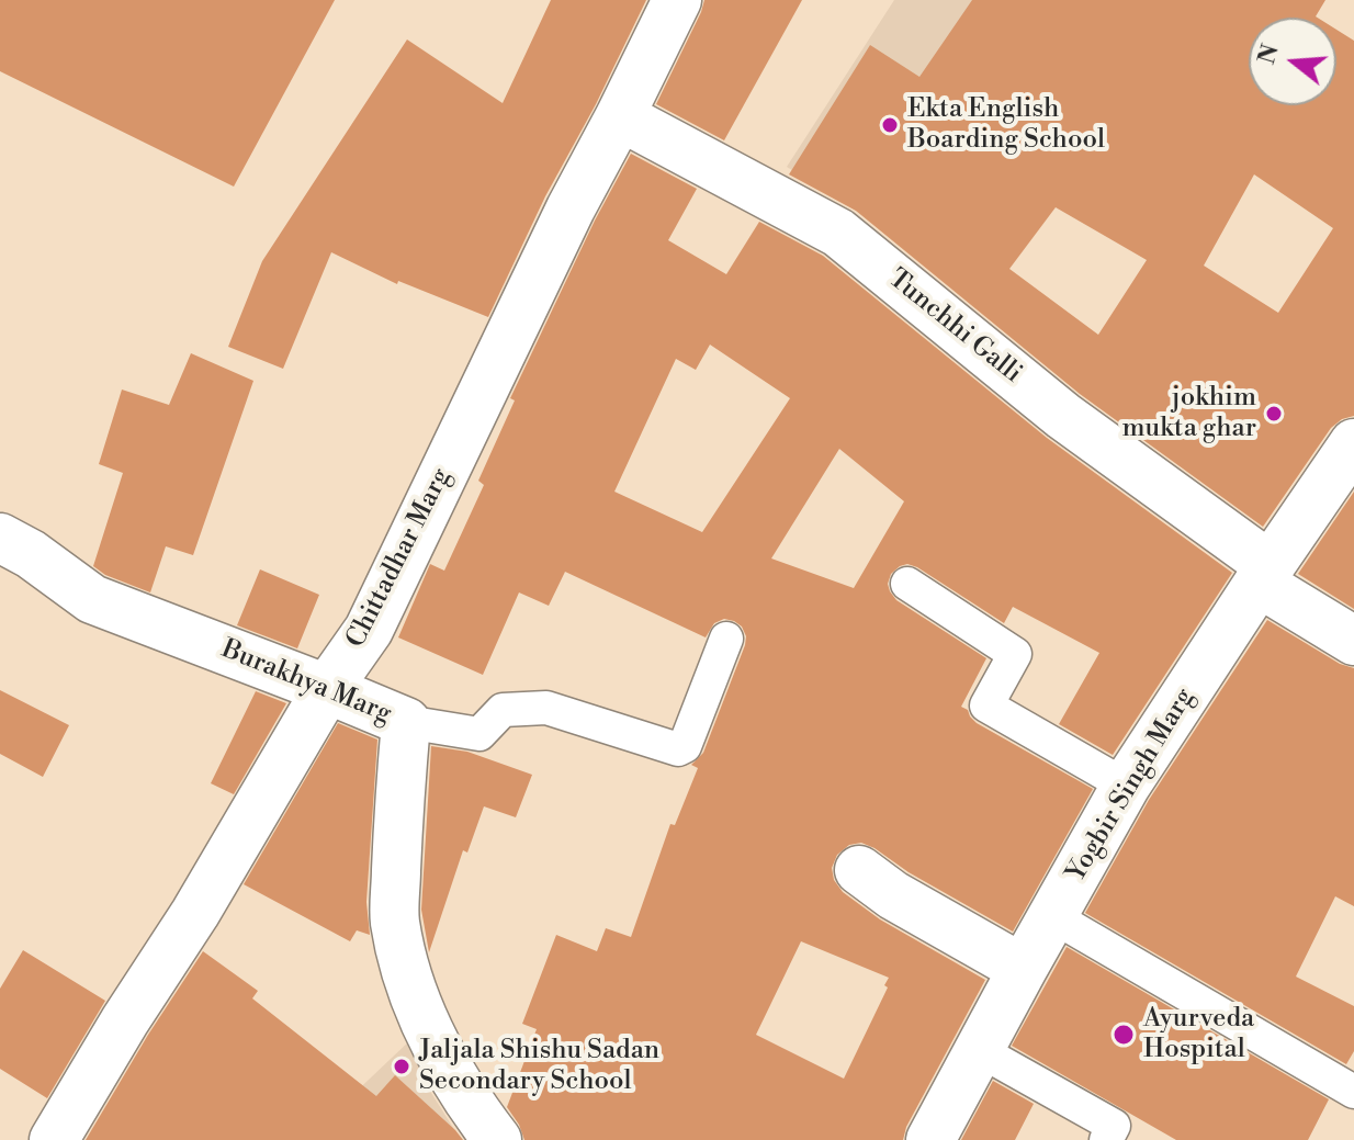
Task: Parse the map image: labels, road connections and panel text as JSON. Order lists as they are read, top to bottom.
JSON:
{
  "streets": {
    "street": [
      "Tunchhi Galli",
      "Chittadhar Marg",
      "Burakhya Marg",
      "Yogbir Singh Marg"
    ]
  },
  "crossings": [
    ["Tunchhi Galli", "Chittadhar Marg"],
    ["Tunchhi Galli", "Yogbir Singh Marg"],
    ["Chittadhar Marg", "Burakhya Marg"]
  ],
  "places": [
    "Ekta English Boarding School",
    "jokhim mukta ghar",
    "Ayurveda Hospital",
    "Jaljala Shishu Sadan Secondary School"
  ],
  "north": "left"
}
